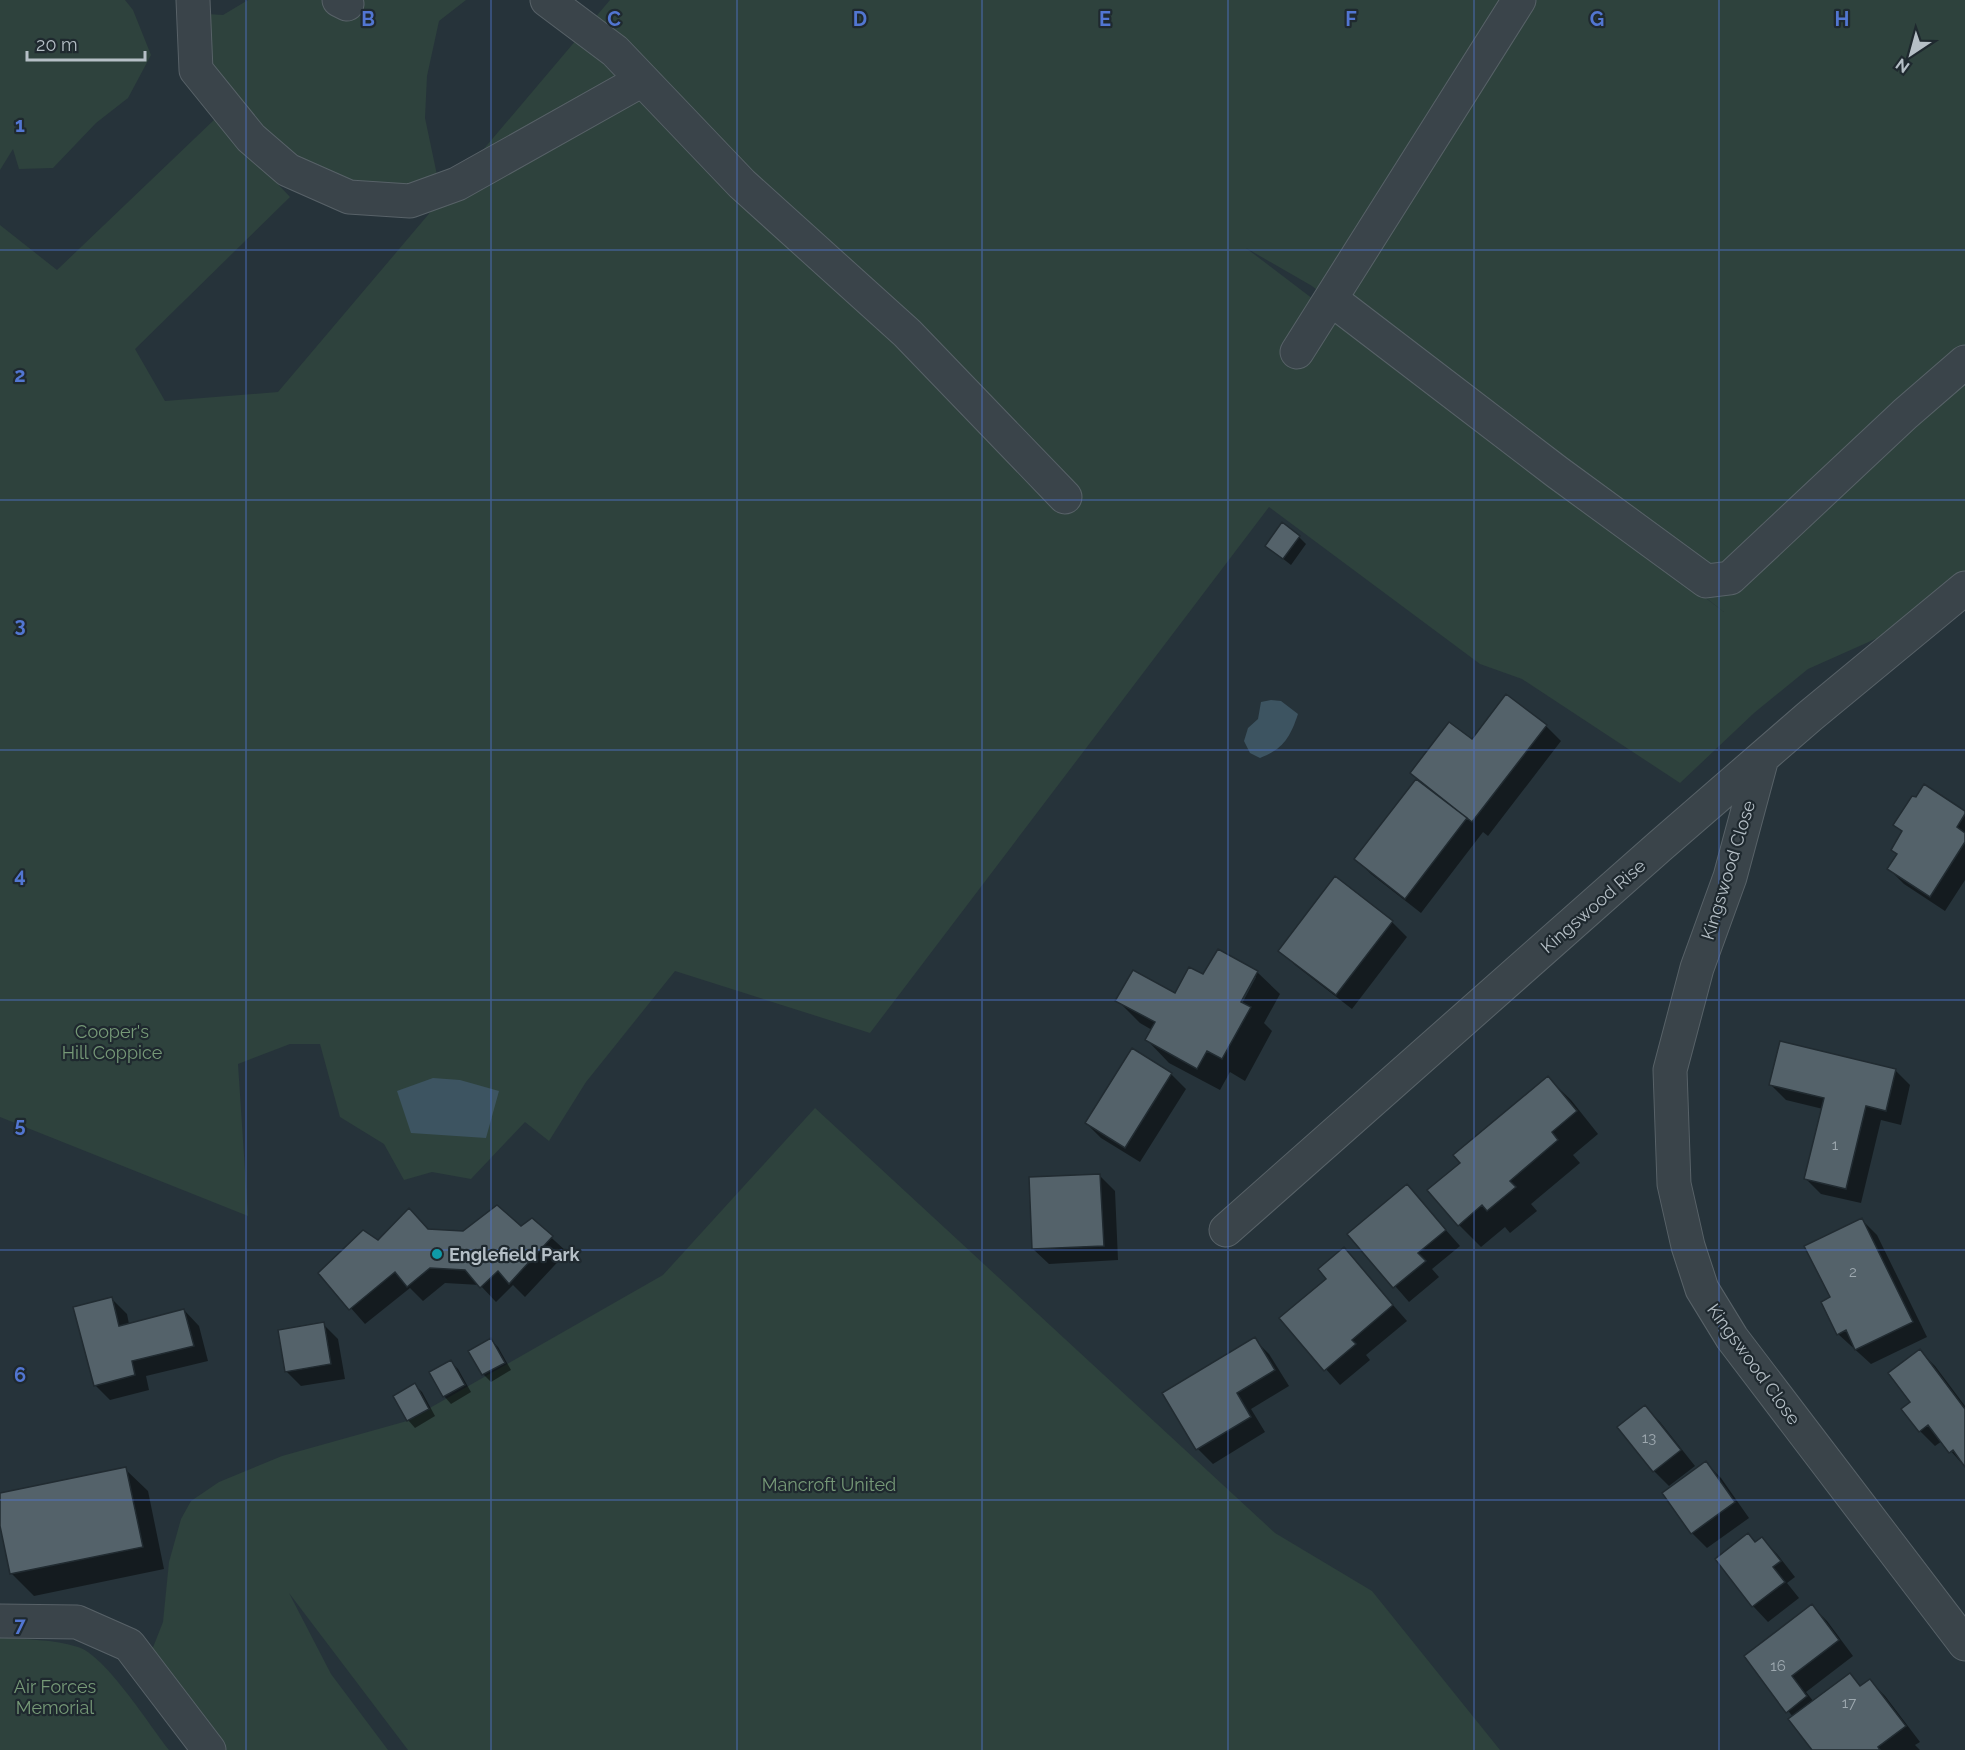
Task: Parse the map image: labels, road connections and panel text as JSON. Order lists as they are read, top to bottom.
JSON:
{
  "streets": {
    "street": ["Kingswood Close", "Kingswood Rise"]
  },
  "crossings": [
    ["Kingswood Close", "Kingswood Rise"]
  ],
  "parks": ["Cooper's Hill Coppice", "Mancroft United", "Air Forces Memorial"],
  "places": ["Englefield Park"],
  "house_numbers": [
    "1",
    "2",
    "13",
    "16",
    "17"
  ],
  "scale_bar": "20 m",
  "north": "bottom left",
  "grid": {
    "columns": [
      "B",
      "C",
      "D",
      "E",
      "F",
      "G",
      "H"
    ],
    "rows": [
      "1",
      "2",
      "3",
      "4",
      "5",
      "6",
      "7"
    ]
  }
}
